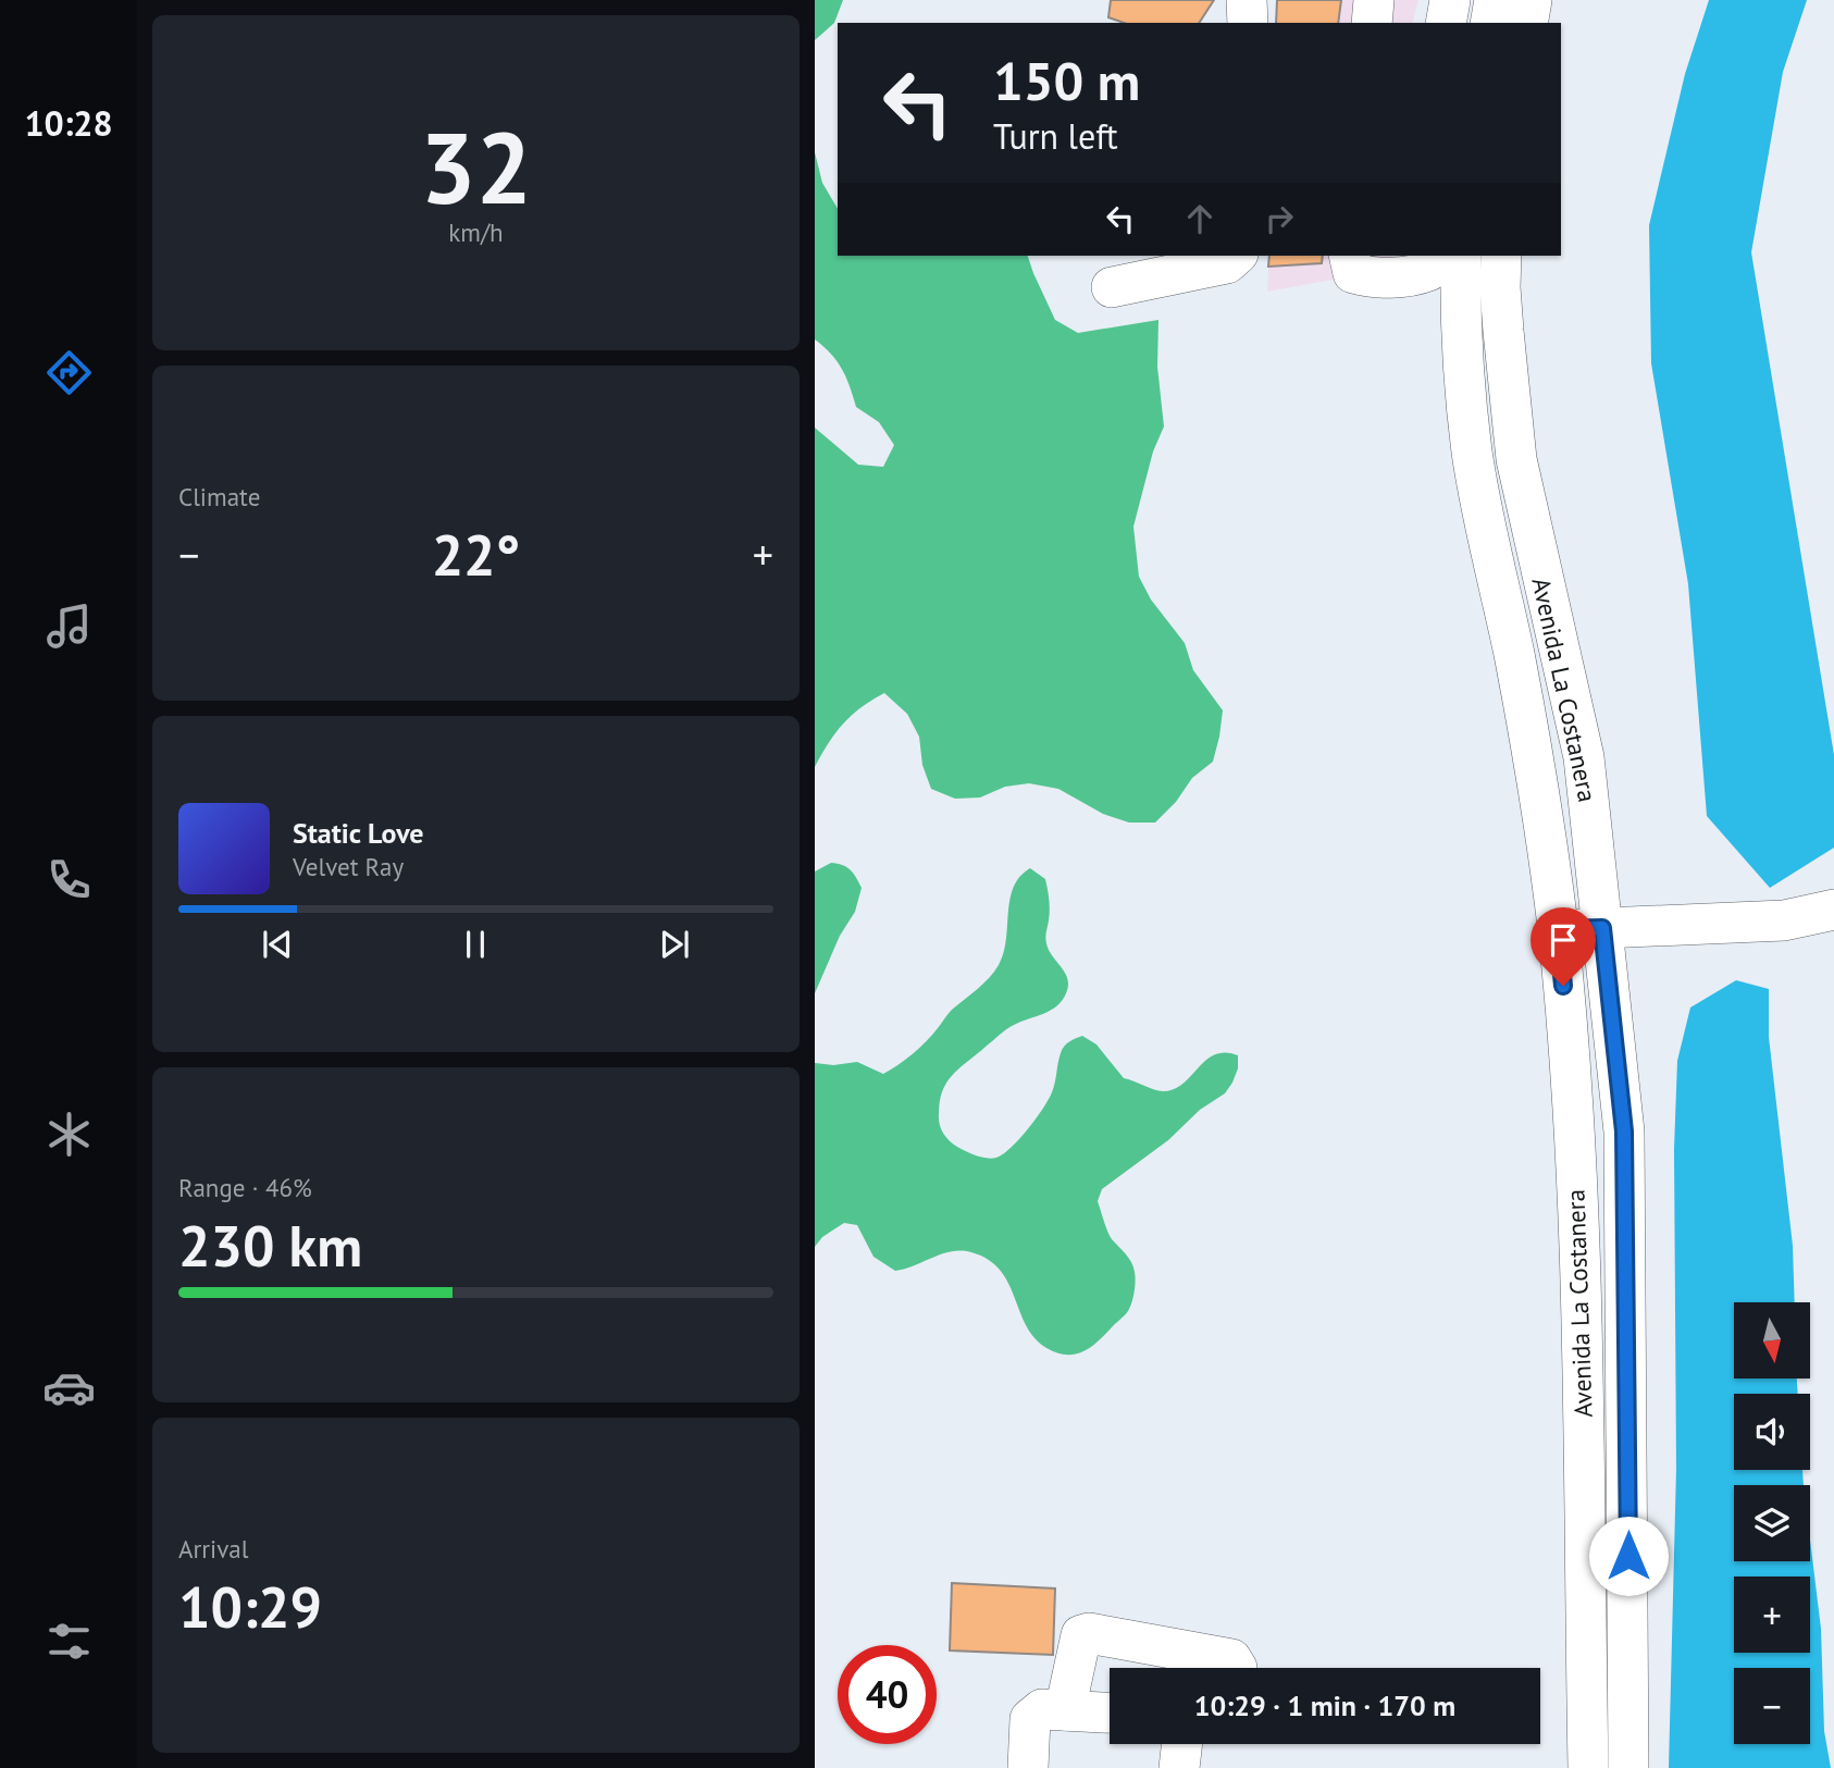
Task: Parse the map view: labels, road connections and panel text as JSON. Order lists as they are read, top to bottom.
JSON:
{
  "streets": {
    "street": ["Avenida La Costanera"]
  },
  "north": "bottom",
  "page": {
    "tabs": "10:28",
    "tile": [
      ["32", "km/h"],
      "Climate",
      ["Range · 46%", "230 km"],
      ["Arrival", "10:29"]
    ],
    "turn": ["150 m", "Turn left"],
    "heat": ["−", "22°", "+"],
    "song": ["Static Love", "Velvet Ray"],
    "map_buttons": ["+", "−"],
    "limit": "40",
    "trip": "10:29 · 1 min · 170 m"
  }
}
